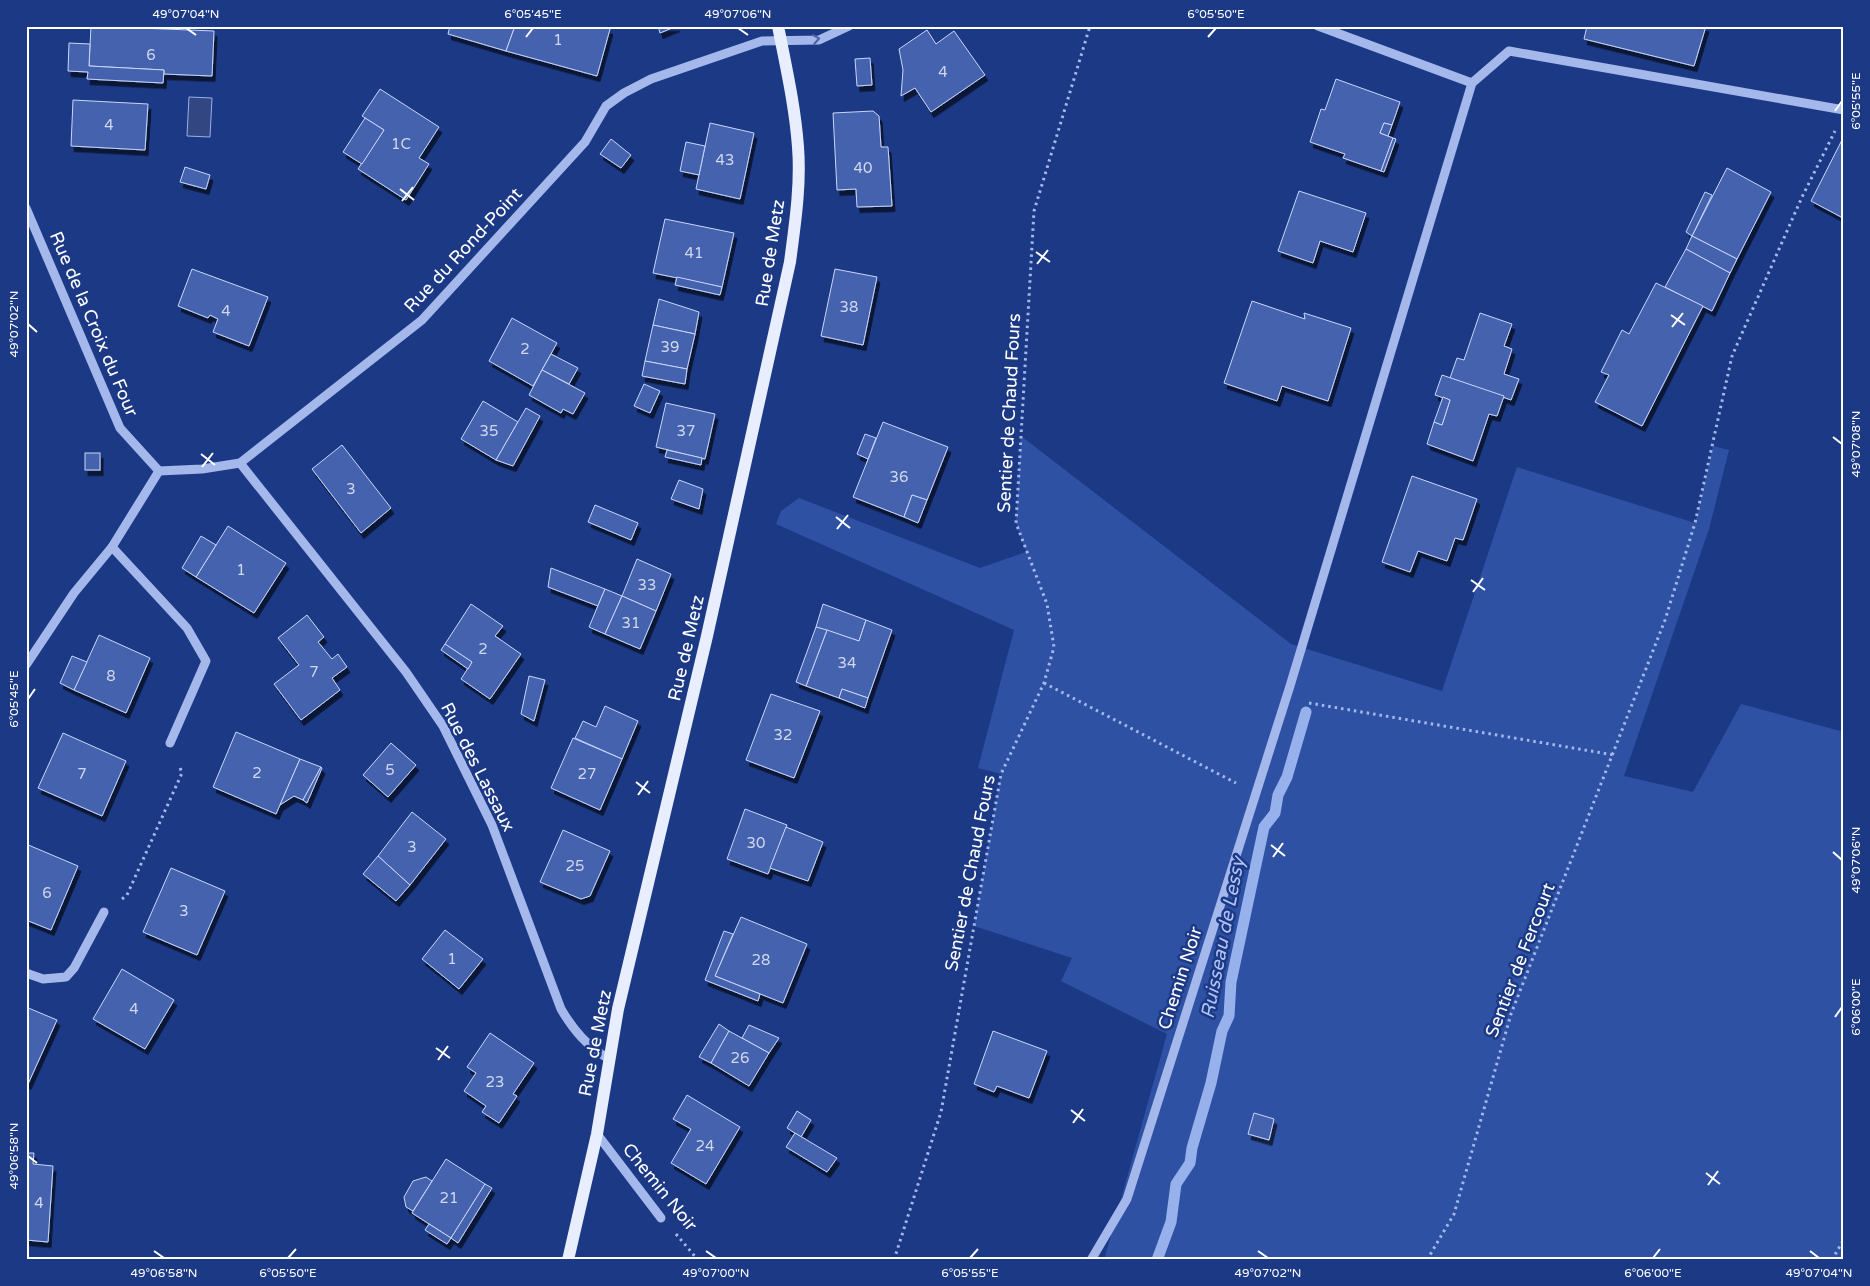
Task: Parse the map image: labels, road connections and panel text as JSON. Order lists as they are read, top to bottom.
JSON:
{
  "streets": {
    "main road": ["Rue de Metz"],
    "street": [
      "Rue du Rond-Point",
      "Rue de la Croix du Four",
      "Rue des Lassaux",
      "Chemin Noir"
    ],
    "path": ["Sentier de Chaud Fours", "Sentier de Fercourt"]
  },
  "crossings": [
    ["Rue du Rond-Point", "Rue de Metz"],
    ["Rue du Rond-Point", "Rue de la Croix du Four"],
    ["Rue du Rond-Point", "Rue des Lassaux"],
    ["Rue de Metz", "Rue des Lassaux"],
    ["Rue de Metz", "Chemin Noir"]
  ],
  "water": ["Ruisseau de Lessy"],
  "house_numbers": [
    "1",
    "6",
    "4",
    "4",
    "1C",
    "43",
    "40",
    "41",
    "38",
    "4",
    "39",
    "2",
    "35",
    "37",
    "36",
    "3",
    "1",
    "33",
    "31",
    "2",
    "34",
    "7",
    "8",
    "32",
    "5",
    "2",
    "7",
    "27",
    "30",
    "3",
    "25",
    "6",
    "3",
    "1",
    "28",
    "4",
    "26",
    "23",
    "24",
    "21",
    "4"
  ],
  "coordinates": [
    "49°07'04\"N",
    "6°05'45\"E",
    "49°07'06\"N",
    "6°05'50\"E",
    "6°05'55\"E",
    "49°07'02\"N",
    "49°07'08\"N",
    "6°06'00\"E",
    "49°06'58\"N",
    "49°07'00\"N"
  ]
}
